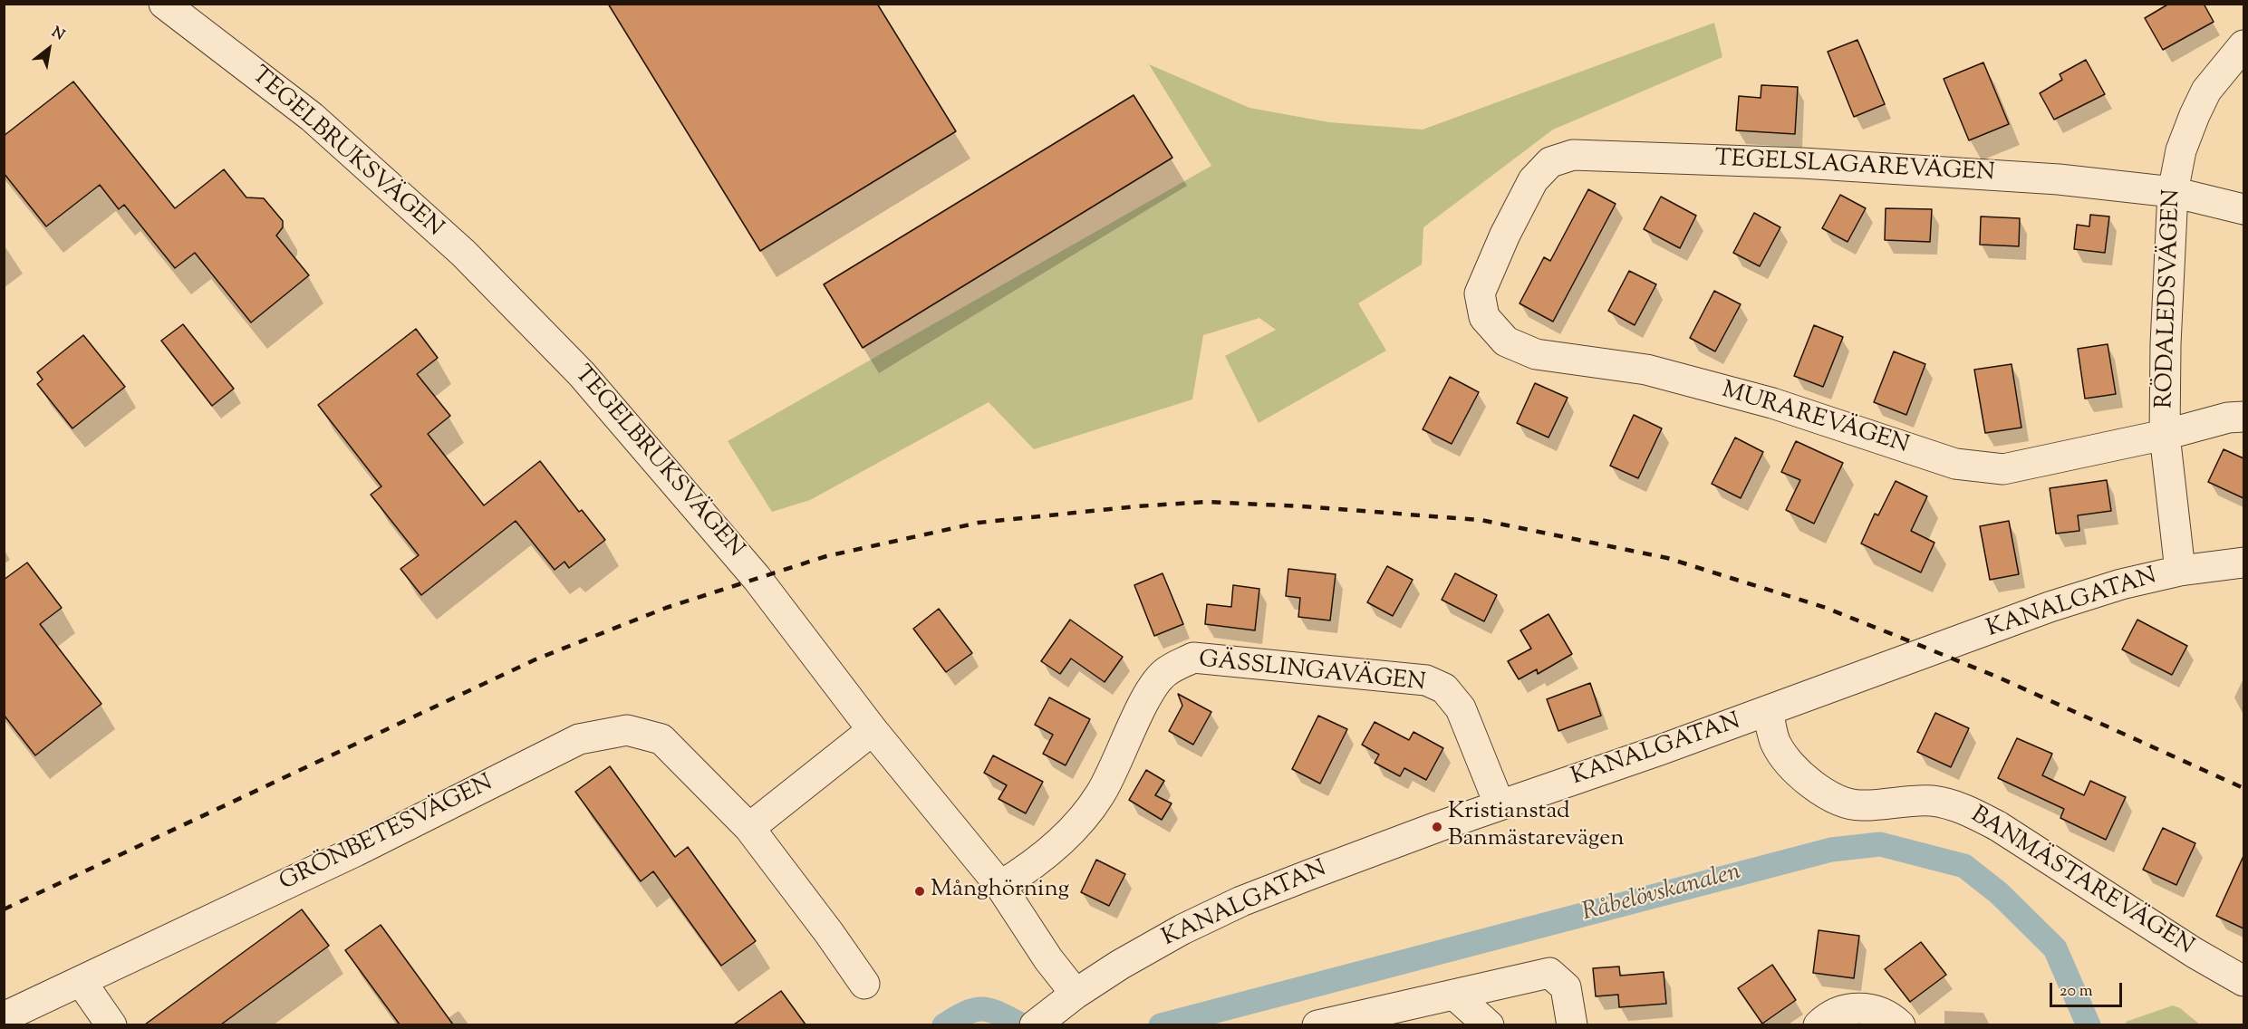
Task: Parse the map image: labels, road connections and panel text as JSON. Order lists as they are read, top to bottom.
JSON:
{
  "streets": {
    "street": [
      "TEGELBRUKSVÄGEN",
      "TEGELSLAGAREVÄGEN",
      "RÖDALEDSVÄGEN",
      "MURAREVÄGEN",
      "KANALGATAN",
      "GÄSSLINGAVÄGEN",
      "GRÖNBETESVÄGEN",
      "BANMÄSTAREVÄGEN"
    ]
  },
  "crossings": [
    ["TEGELBRUKSVÄGEN", "KANALGATAN"],
    ["TEGELBRUKSVÄGEN", "GÄSSLINGAVÄGEN"],
    ["TEGELSLAGAREVÄGEN", "RÖDALEDSVÄGEN"],
    ["TEGELSLAGAREVÄGEN", "MURAREVÄGEN"],
    ["RÖDALEDSVÄGEN", "MURAREVÄGEN"],
    ["RÖDALEDSVÄGEN", "KANALGATAN"],
    ["KANALGATAN", "GÄSSLINGAVÄGEN"],
    ["KANALGATAN", "BANMÄSTAREVÄGEN"]
  ],
  "water": ["Råbelövskanalen"],
  "places": ["Kristianstad Banmästarevägen", "Månghörning"],
  "scale_bar": "20 m",
  "north": "top right"
}
